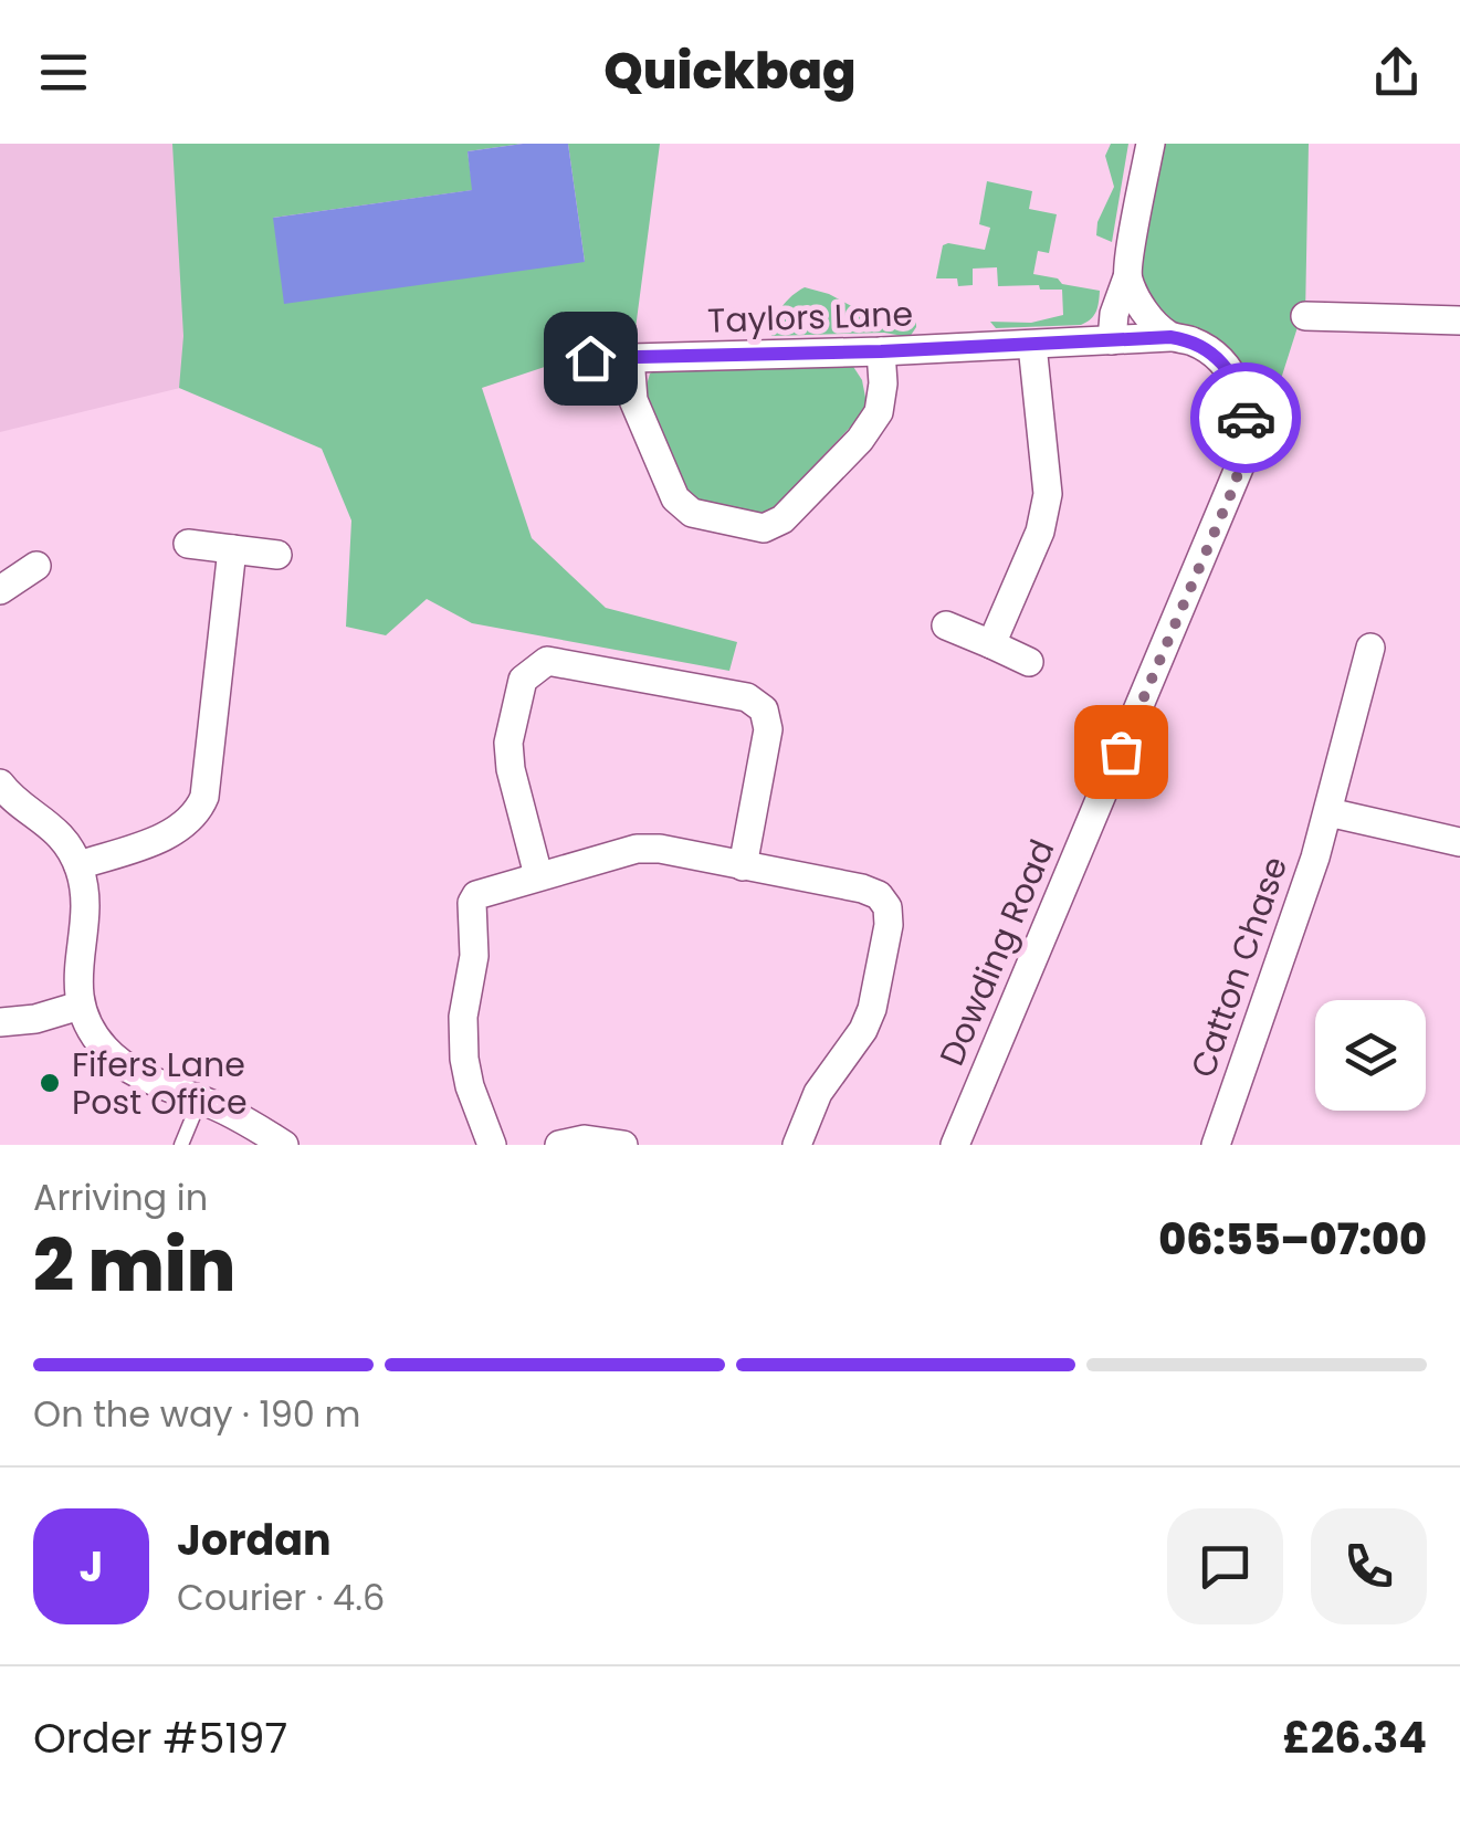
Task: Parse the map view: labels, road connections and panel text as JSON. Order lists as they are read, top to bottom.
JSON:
{
  "streets": {
    "street": ["Taylors Lane", "Dowding Road", "Catton Chase"]
  },
  "crossings": [
    ["Taylors Lane", "Dowding Road"]
  ],
  "places": ["Fifers Lane Post Office"],
  "page": {
    "header": "Quickbag",
    "heading": ["2 min", "Arriving in", "06:55–07:00"],
    "panel": [
      "Jordan",
      "Courier · 4.6",
      "Order #5197",
      "£26.34"
    ],
    "bar": "On the way · 190 m",
    "round": "J"
  }
}
